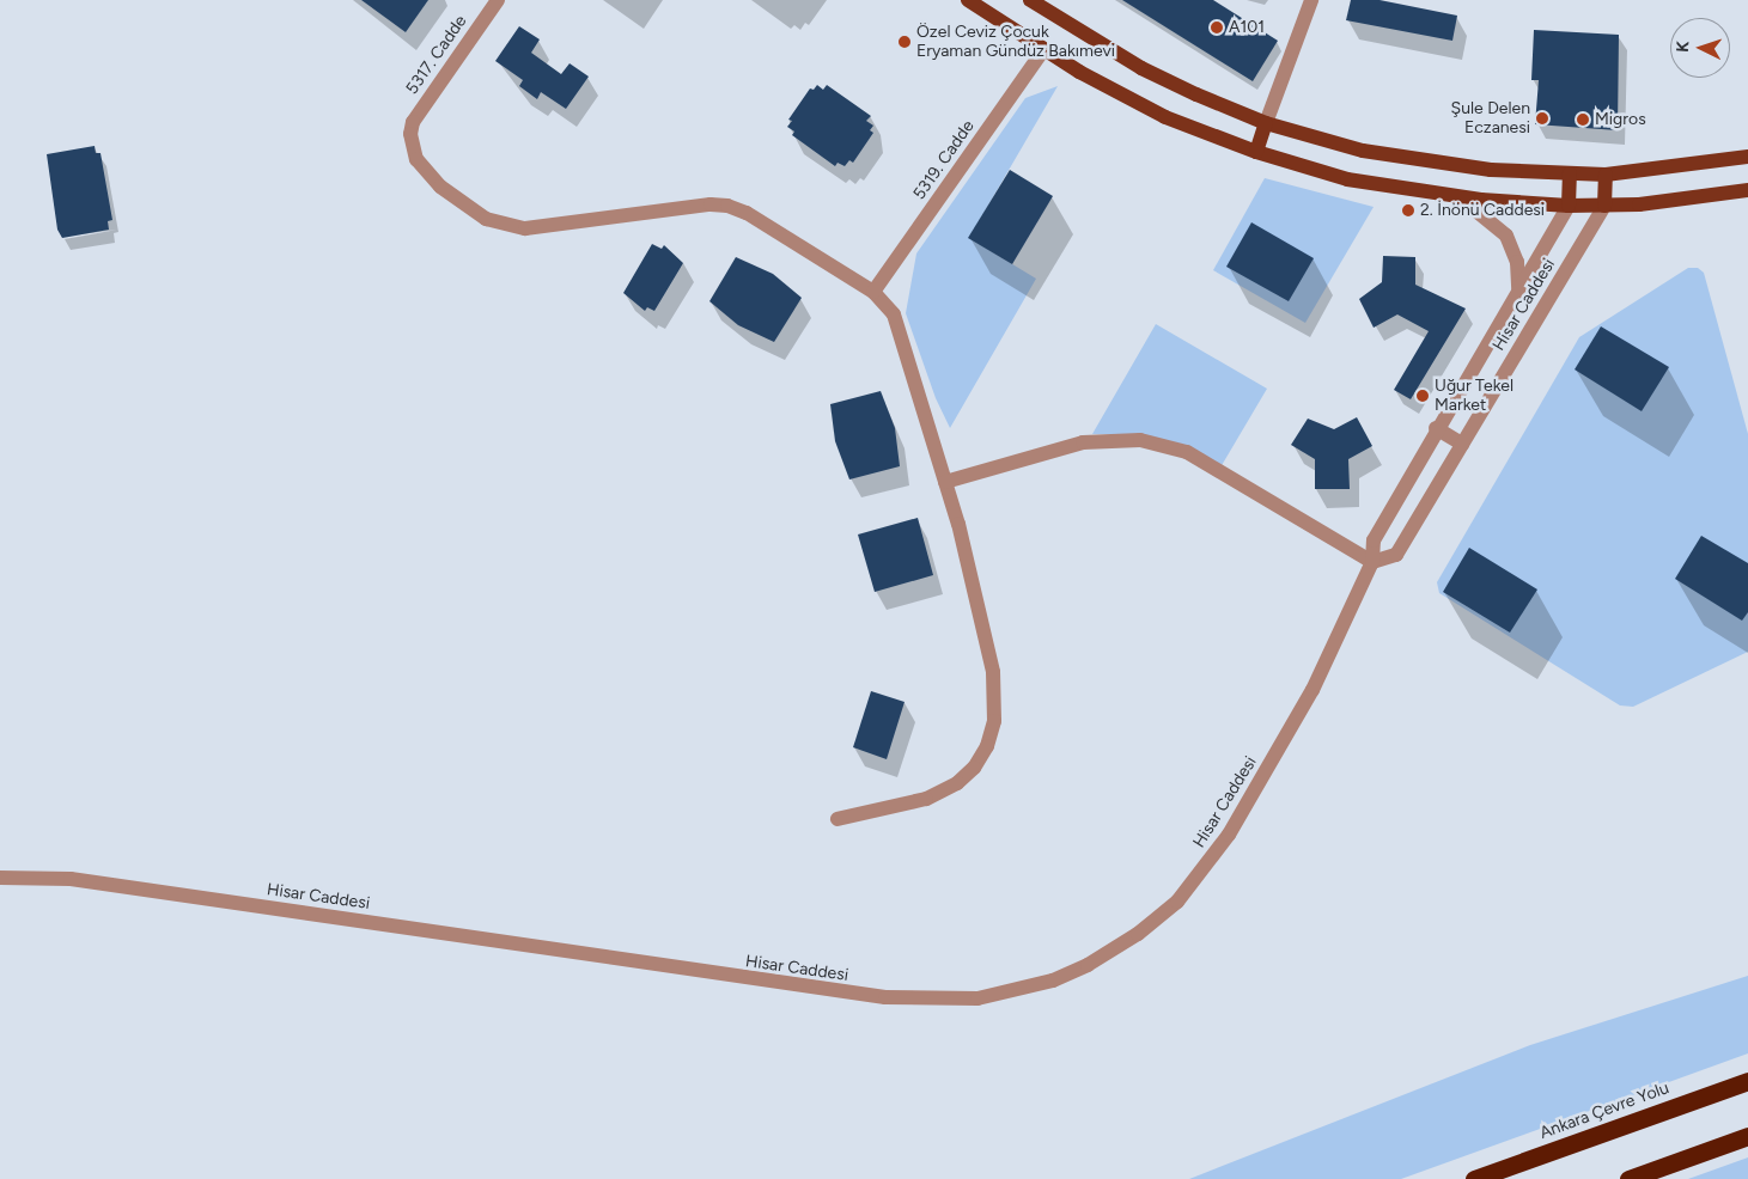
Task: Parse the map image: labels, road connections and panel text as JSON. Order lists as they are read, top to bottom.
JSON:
{
  "streets": {
    "highway": ["Ankara Çevre Yolu"],
    "street": ["5317. Cadde", "5319. Cadde", "Hisar Caddesi"]
  },
  "crossings": [
    ["5317. Cadde", "5319. Cadde"]
  ],
  "places": [
    "A101",
    "Özel Ceviz Çocuk Eryaman Gündüz Bakımevi",
    "Şule Delen Eczanesi",
    "Migros",
    "2. İnönü Caddesi",
    "Uğur Tekel Market"
  ],
  "north": "left"
}
